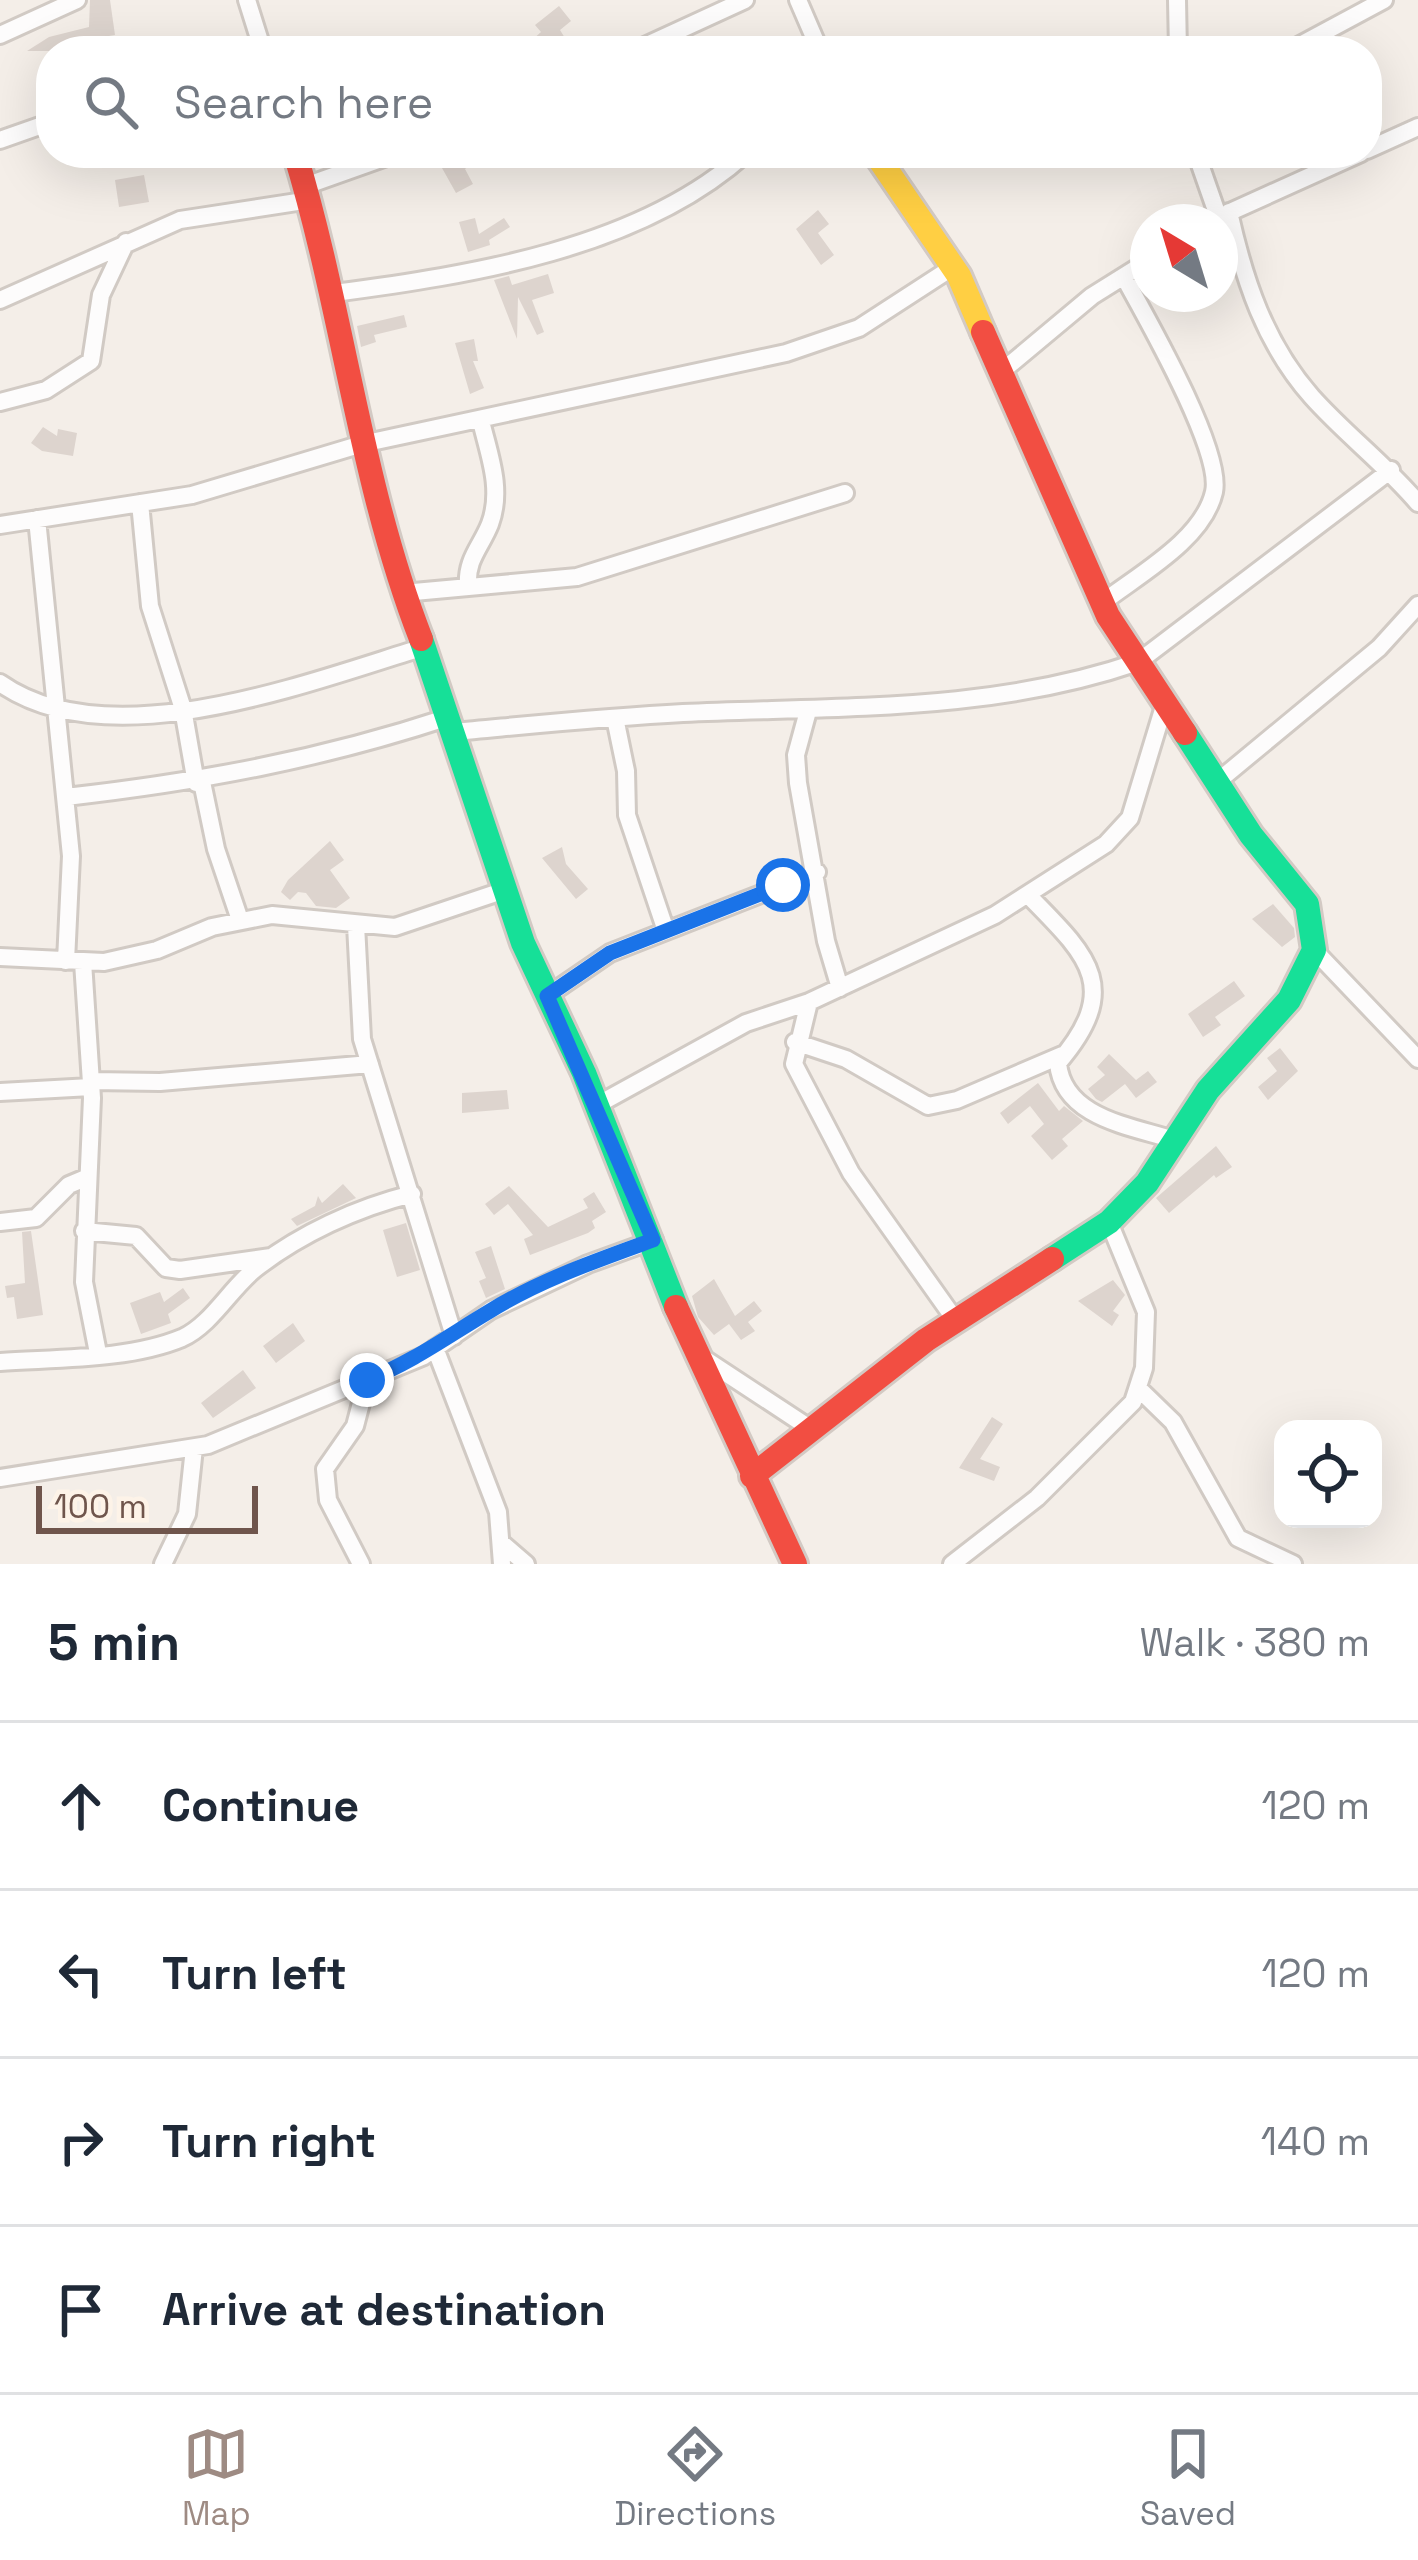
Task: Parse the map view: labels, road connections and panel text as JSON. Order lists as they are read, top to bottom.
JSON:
{
  "scale_bar": "100 m",
  "north": "top left",
  "page": {
    "search": "Search here",
    "scale": "100 m",
    "heading": ["5 min", "Walk · 380 m"],
    "list": [
      ["Continue", "120 m"],
      ["Turn left", "120 m"],
      ["Turn right", "140 m"],
      "Arrive at destination"
    ],
    "nav": ["Map", "Directions", "Saved"]
  }
}
